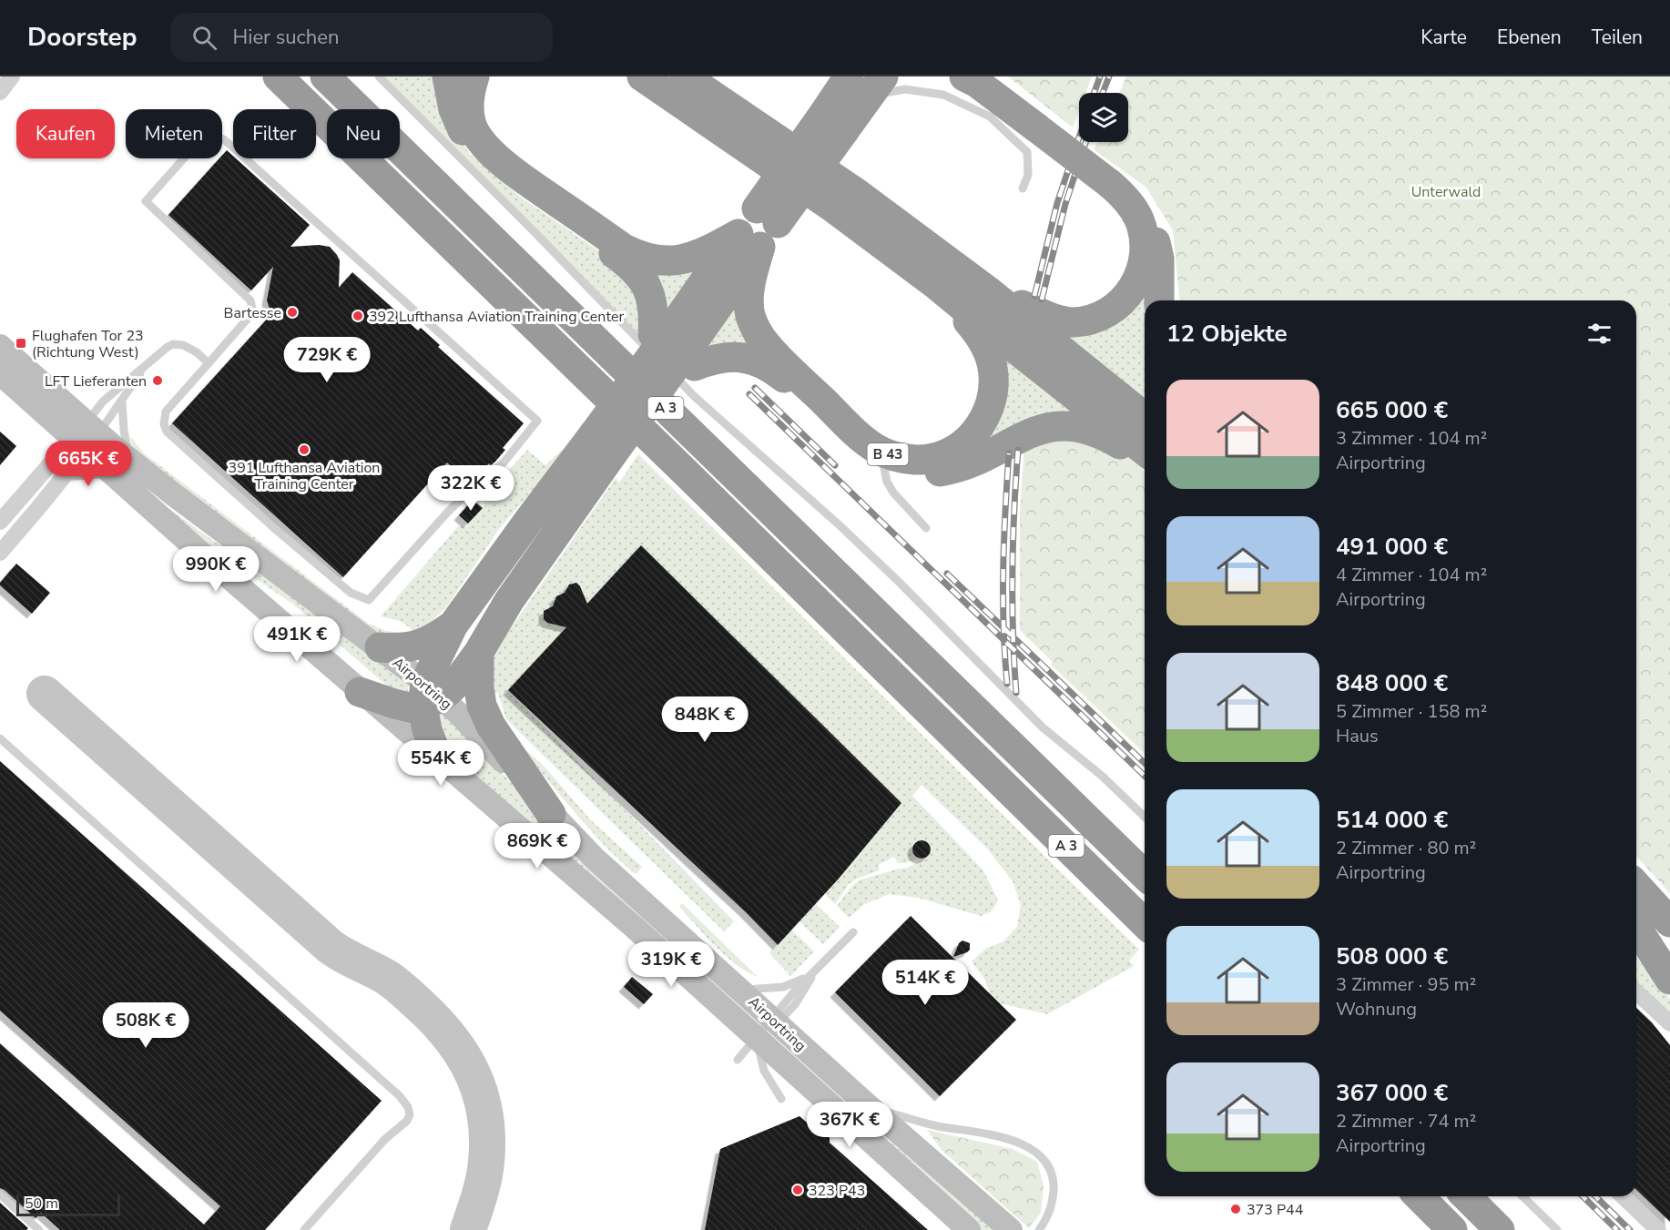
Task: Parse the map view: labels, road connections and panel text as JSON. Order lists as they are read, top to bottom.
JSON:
{
  "streets": {
    "highway": ["A 3", "B 43"],
    "street": ["Airportring"]
  },
  "crossings": [
    ["B 43", "Airportring"]
  ],
  "parks": ["Unterwald"],
  "places": {
    "other": [
      "Bartesse",
      "392 Lufthansa Aviation Training Center",
      "LFT Lieferanten",
      "391 Lufthansa Aviation Training Center",
      "323 P43",
      "373 P44"
    ],
    "transit": ["Flughafen Tor 23 (Richtung West)"]
  },
  "scale_bar": "50 m",
  "page": {
    "header": "Doorstep",
    "search": "Hier suchen",
    "nav": ["Karte", "Ebenen", "Teilen"],
    "chip": [
      "Kaufen",
      "Mieten",
      "Filter",
      "Neu"
    ],
    "heading": "12 Objekte",
    "price": [
      "729K €",
      "665K €",
      "322K €",
      "990K €",
      "491K €",
      "848K €",
      "554K €",
      "869K €",
      "319K €",
      "514K €",
      "508K €",
      "367K €"
    ],
    "list": [
      {
        "name": "665 000 €",
        "note": "3 Zimmer · 104 m² · Airportring"
      },
      {
        "name": "491 000 €",
        "note": "4 Zimmer · 104 m² · Airportring"
      },
      {
        "name": "848 000 €",
        "note": "5 Zimmer · 158 m² · Haus"
      },
      {
        "name": "514 000 €",
        "note": "2 Zimmer · 80 m² · Airportring"
      },
      {
        "name": "508 000 €",
        "note": "3 Zimmer · 95 m² · Wohnung"
      },
      {
        "name": "367 000 €",
        "note": "2 Zimmer · 74 m² · Airportring"
      }
    ],
    "scale": "50 m"
  }
}
